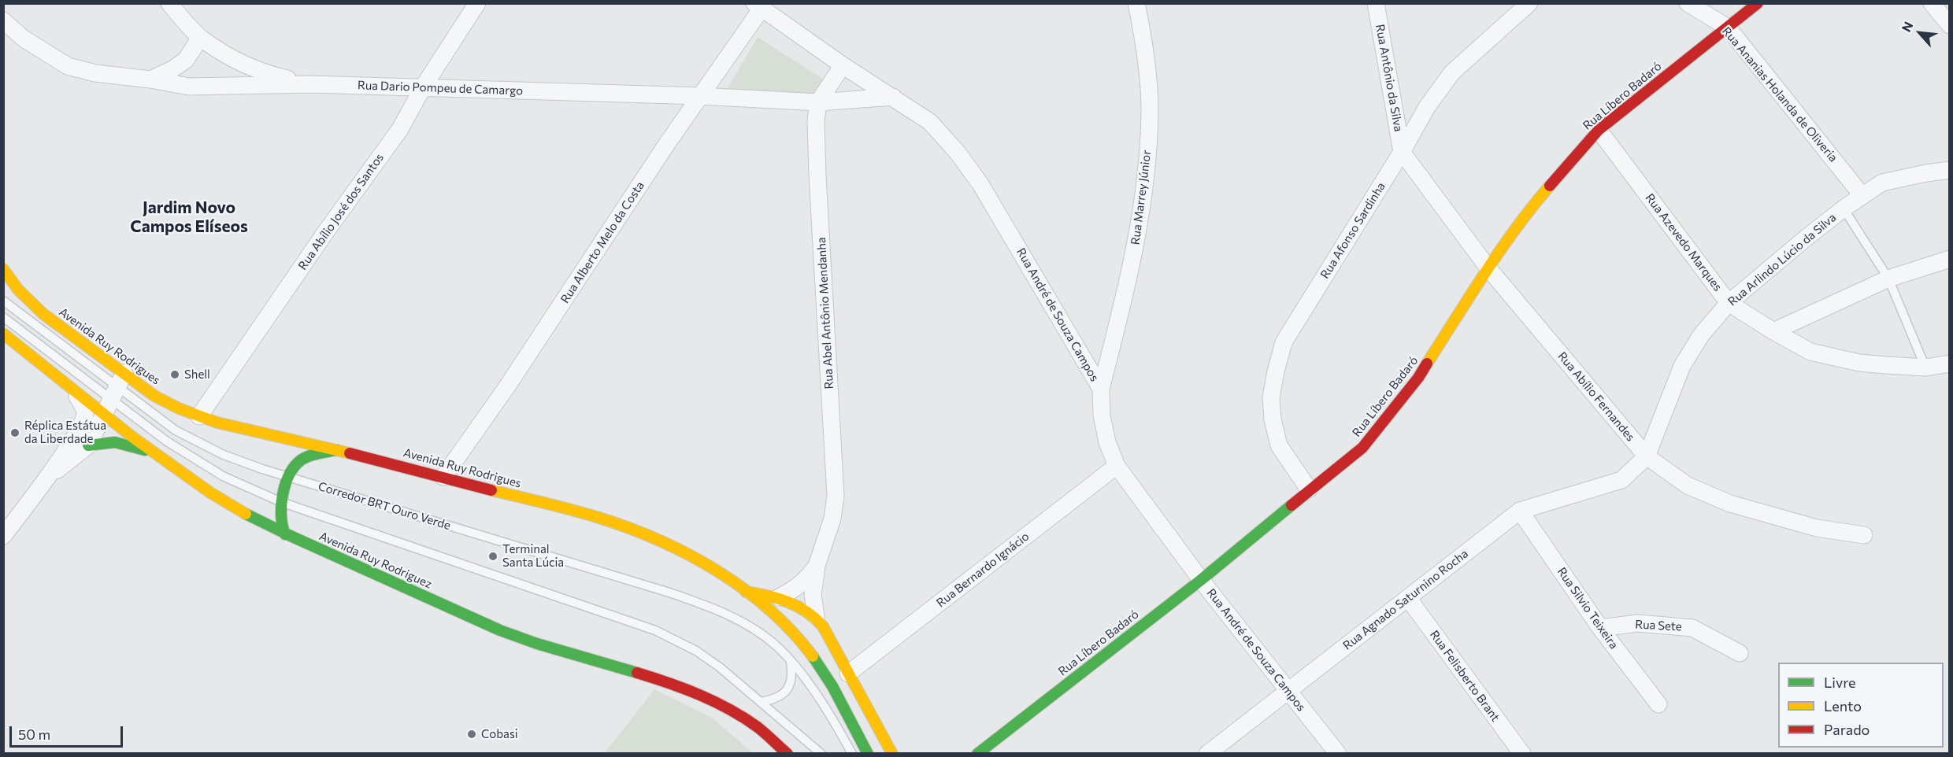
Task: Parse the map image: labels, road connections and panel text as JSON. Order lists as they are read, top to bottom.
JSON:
{
  "streets": {
    "main road": ["Rua Líbero Badaró", "Avenida Ruy Rodrigues", "Avenida Ruy Rodriguez"],
    "street": [
      "Rua Antônio da Silva",
      "Rua Dario Pompeu de Camargo",
      "Rua Ananias Holanda de Oliveria",
      "Rua Marrey Júnior",
      "Rua Abílio José dos Santos",
      "Rua Afonso Sardinha",
      "Rua Alberto Melo da Costa",
      "Rua Azevedo Marques",
      "Rua Arlindo Lúcio da Silva",
      "Rua Abel Antônio Mendanha",
      "Rua André de Souza Campos",
      "Rua Abílio Fernandes",
      "Rua Bernardo Ignácio",
      "Rua Agnado Saturnino Rocha",
      "Rua Silvio Teixeira",
      "Rua Sete",
      "Rua Felisberto Brant"
    ],
    "lane": ["Corredor BRT Ouro Verde"]
  },
  "crossings": [
    ["Rua Antônio da Silva", "Rua Afonso Sardinha"],
    ["Rua Antônio da Silva", "Rua Abílio Fernandes"],
    ["Rua Dario Pompeu de Camargo", "Rua Abílio José dos Santos"],
    ["Rua Dario Pompeu de Camargo", "Rua Alberto Melo da Costa"],
    ["Rua Dario Pompeu de Camargo", "Rua Abel Antônio Mendanha"],
    ["Rua Dario Pompeu de Camargo", "Rua André de Souza Campos"],
    ["Rua Ananias Holanda de Oliveria", "Rua Líbero Badaró"],
    ["Rua Ananias Holanda de Oliveria", "Rua Arlindo Lúcio da Silva"],
    ["Rua Líbero Badaró", "Rua Afonso Sardinha"],
    ["Rua Líbero Badaró", "Rua Azevedo Marques"],
    ["Rua Líbero Badaró", "Rua André de Souza Campos"],
    ["Rua Líbero Badaró", "Rua Abílio Fernandes"],
    ["Rua Marrey Júnior", "Rua André de Souza Campos"],
    ["Rua Abílio José dos Santos", "Avenida Ruy Rodrigues"],
    ["Rua Afonso Sardinha", "Rua Abílio Fernandes"],
    ["Rua Alberto Melo da Costa", "Rua André de Souza Campos"],
    ["Rua Alberto Melo da Costa", "Avenida Ruy Rodrigues"],
    ["Rua Azevedo Marques", "Rua Arlindo Lúcio da Silva"],
    ["Rua Arlindo Lúcio da Silva", "Rua Abílio Fernandes"],
    ["Rua Arlindo Lúcio da Silva", "Rua Agnado Saturnino Rocha"],
    ["Rua Abel Antônio Mendanha", "Rua André de Souza Campos"],
    ["Rua André de Souza Campos", "Rua Bernardo Ignácio"],
    ["Rua André de Souza Campos", "Rua Agnado Saturnino Rocha"],
    ["Avenida Ruy Rodrigues", "Corredor BRT Ouro Verde"],
    ["Rua Agnado Saturnino Rocha", "Rua Silvio Teixeira"],
    ["Rua Agnado Saturnino Rocha", "Rua Felisberto Brant"],
    ["Rua Silvio Teixeira", "Rua Sete"]
  ],
  "districts": ["Jardim Novo Campos Elíseos"],
  "places": [
    "Shell",
    "Réplica Estátua da Liberdade",
    "Terminal Santa Lúcia",
    "Cobasi"
  ],
  "legend": ["Livre", "Lento", "Parado"],
  "scale_bar": "50 m",
  "north": "top left"
}
